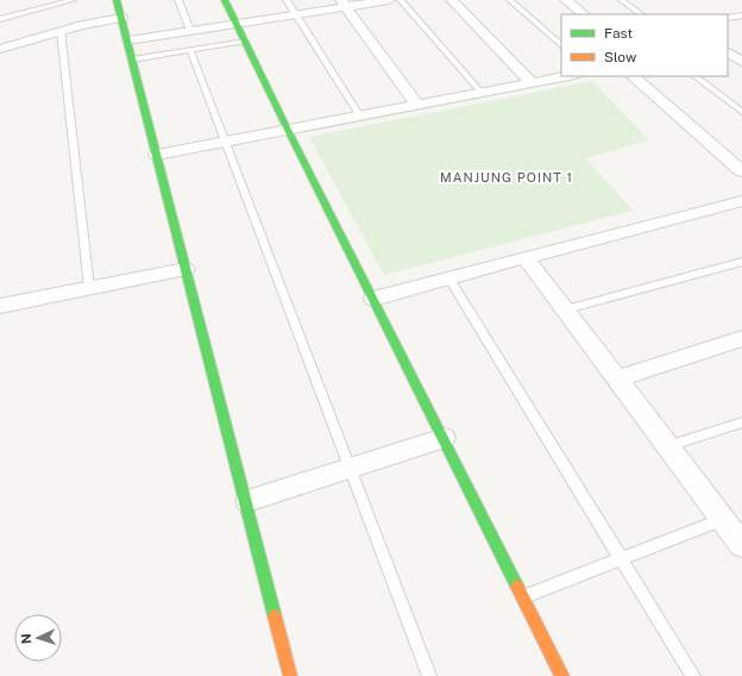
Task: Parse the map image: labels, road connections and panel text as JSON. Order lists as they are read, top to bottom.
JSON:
{
  "districts": ["MANJUNG POINT 1"],
  "legend": ["Fast", "Slow"],
  "north": "left"
}
